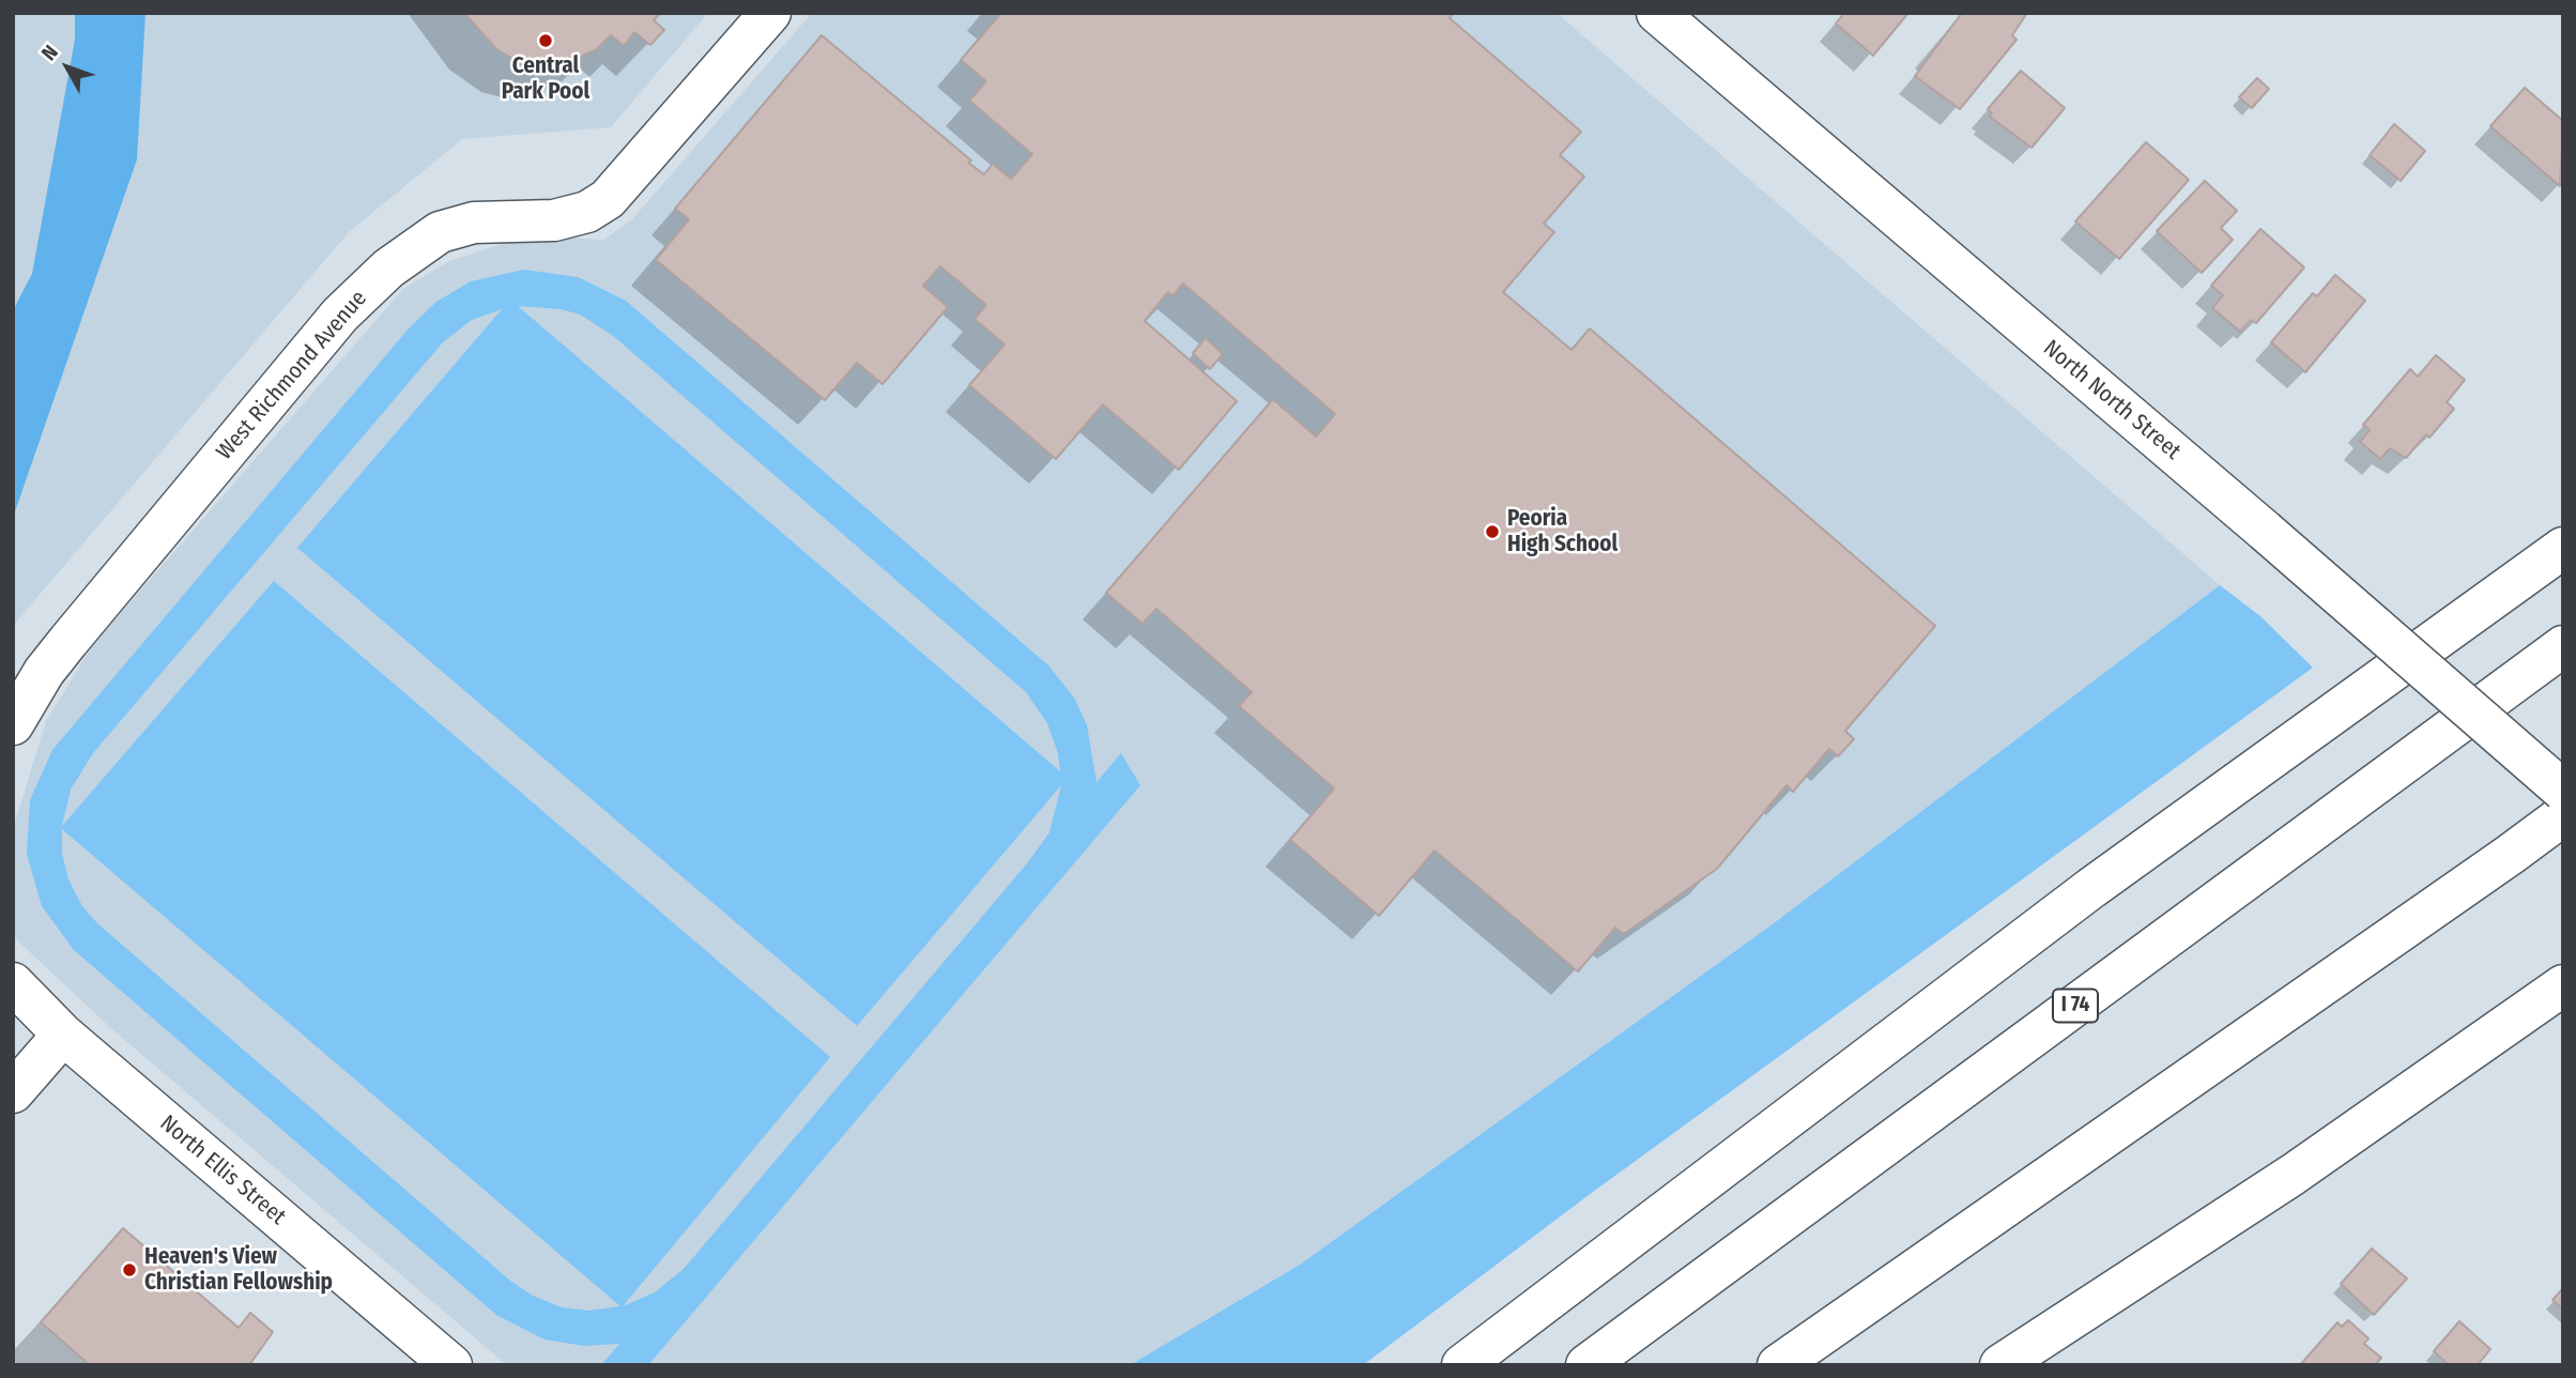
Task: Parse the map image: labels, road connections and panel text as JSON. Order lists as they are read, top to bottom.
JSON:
{
  "streets": {
    "main road": [
      "West Richmond Avenue",
      "North North Street",
      "I 74",
      "North Ellis Street"
    ]
  },
  "places": ["Central Park Pool", "Peoria High School", "Heaven's View Christian Fellowship"],
  "north": "top left"
}
